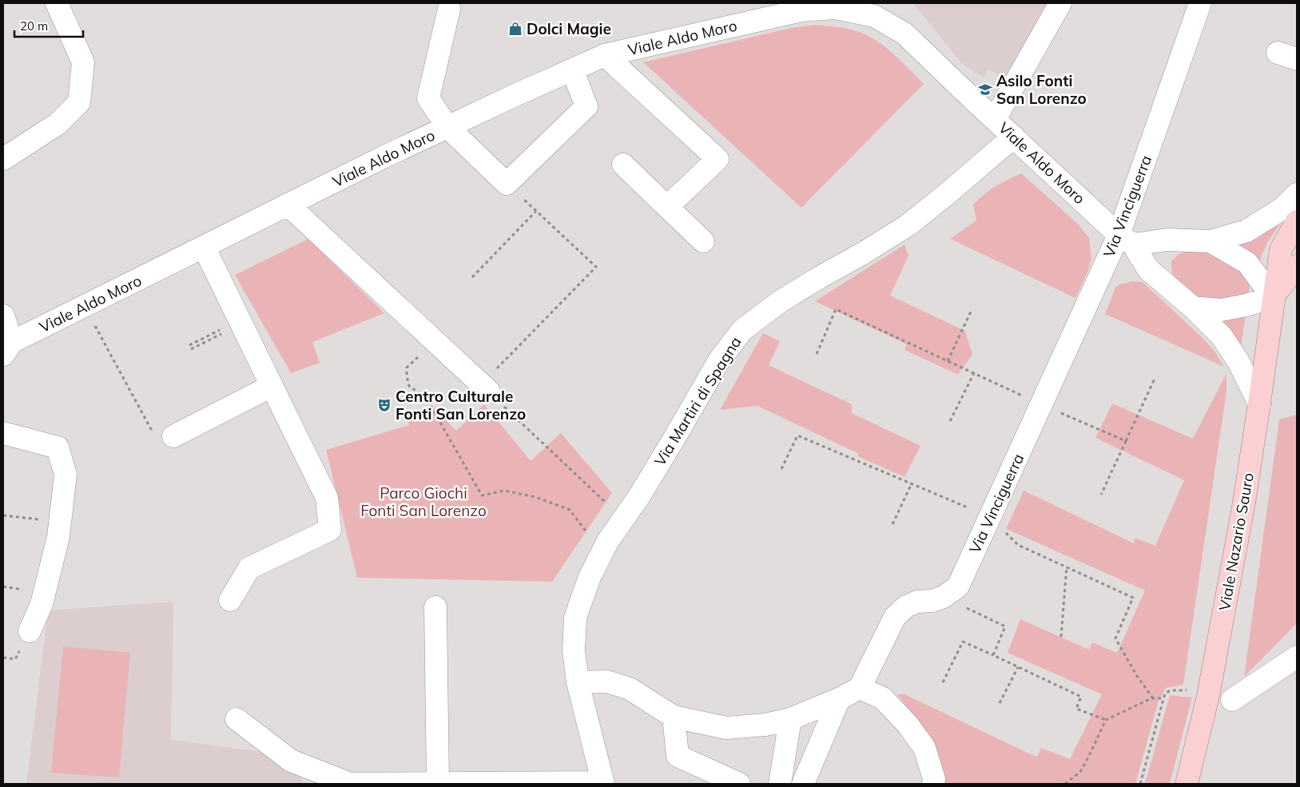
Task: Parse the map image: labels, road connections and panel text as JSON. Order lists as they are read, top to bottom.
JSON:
{
  "streets": {
    "main road": ["Viale Nazario Sauro"],
    "street": ["Viale Aldo Moro", "Via Vinciguerra", "Via Martiri di Spagna"]
  },
  "crossings": [
    ["Viale Aldo Moro", "Via Vinciguerra"],
    ["Viale Aldo Moro", "Via Martiri di Spagna"],
    ["Viale Aldo Moro", "Viale Nazario Sauro"]
  ],
  "parks": ["Parco Giochi Fonti San Lorenzo"],
  "places": {
    "shop": ["Dolci Magie"],
    "school or university": ["Asilo Fonti San Lorenzo"],
    "theatre": ["Centro Culturale Fonti San Lorenzo"]
  },
  "scale_bar": "20 m"
}
